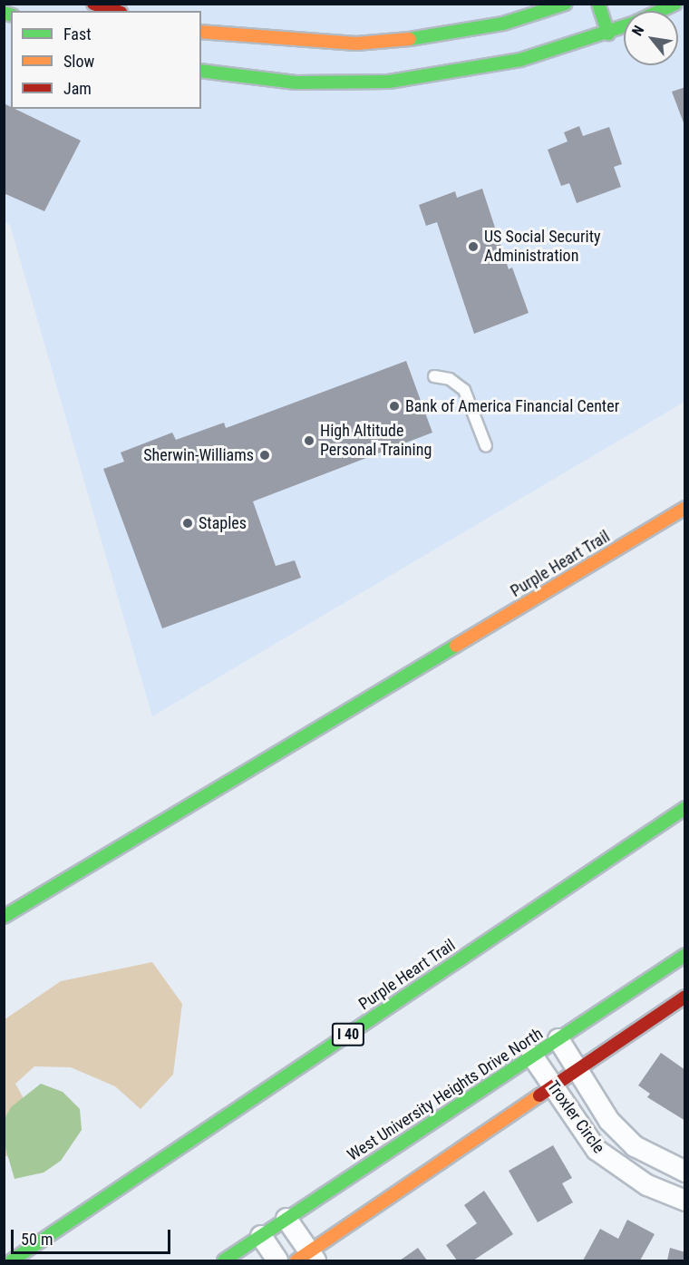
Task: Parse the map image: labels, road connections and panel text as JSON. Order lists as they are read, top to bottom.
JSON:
{
  "streets": {
    "main road": ["Purple Heart Trail", "I 40", "West University Heights Drive North"],
    "street": ["Troxler Circle"]
  },
  "crossings": [
    ["West University Heights Drive North", "Troxler Circle"]
  ],
  "places": [
    "US Social Security Administration",
    "Bank of America Financial Center",
    "High Altitude Personal Training",
    "Sherwin-Williams",
    "Staples"
  ],
  "legend": ["Fast", "Slow", "Jam"],
  "scale_bar": "50 m",
  "north": "top left"
}
